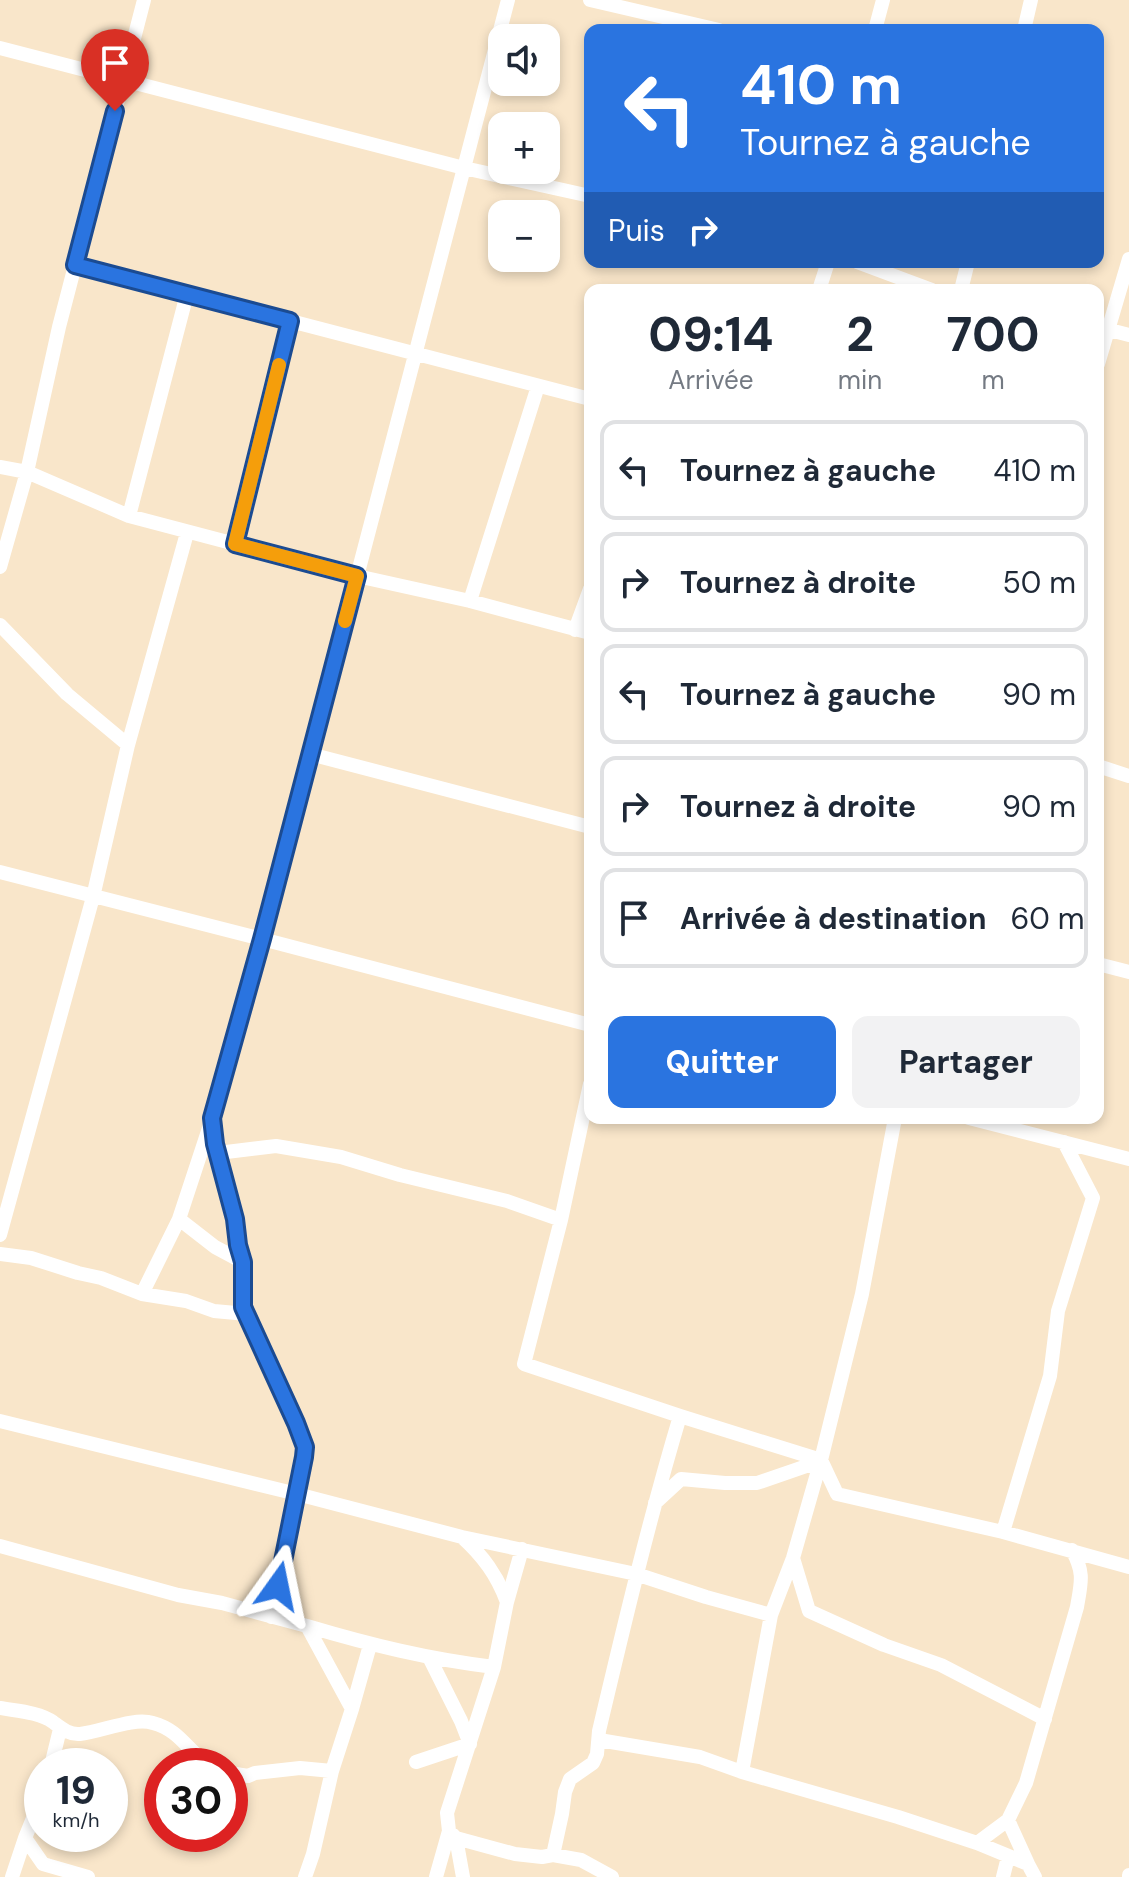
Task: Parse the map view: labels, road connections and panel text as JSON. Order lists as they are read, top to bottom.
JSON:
{
  "page": {
    "map_buttons": ["+", "−"],
    "turn": ["410 m", "Tournez à gauche"],
    "then": "Puis",
    "eta": [
      "09:14",
      "Arrivée",
      "2",
      "min",
      "700",
      "m"
    ],
    "list": [
      {
        "name": "Tournez à gauche",
        "value": "410 m"
      },
      {
        "name": "Tournez à droite",
        "value": "50 m"
      },
      {
        "name": "Tournez à gauche",
        "value": "90 m"
      },
      {
        "name": "Tournez à droite",
        "value": "90 m"
      },
      {
        "name": "Arrivée à destination",
        "value": "60 m"
      }
    ],
    "buttons": ["Quitter", "Partager"],
    "speed": "19 km/h",
    "limit": "30"
  }
}
